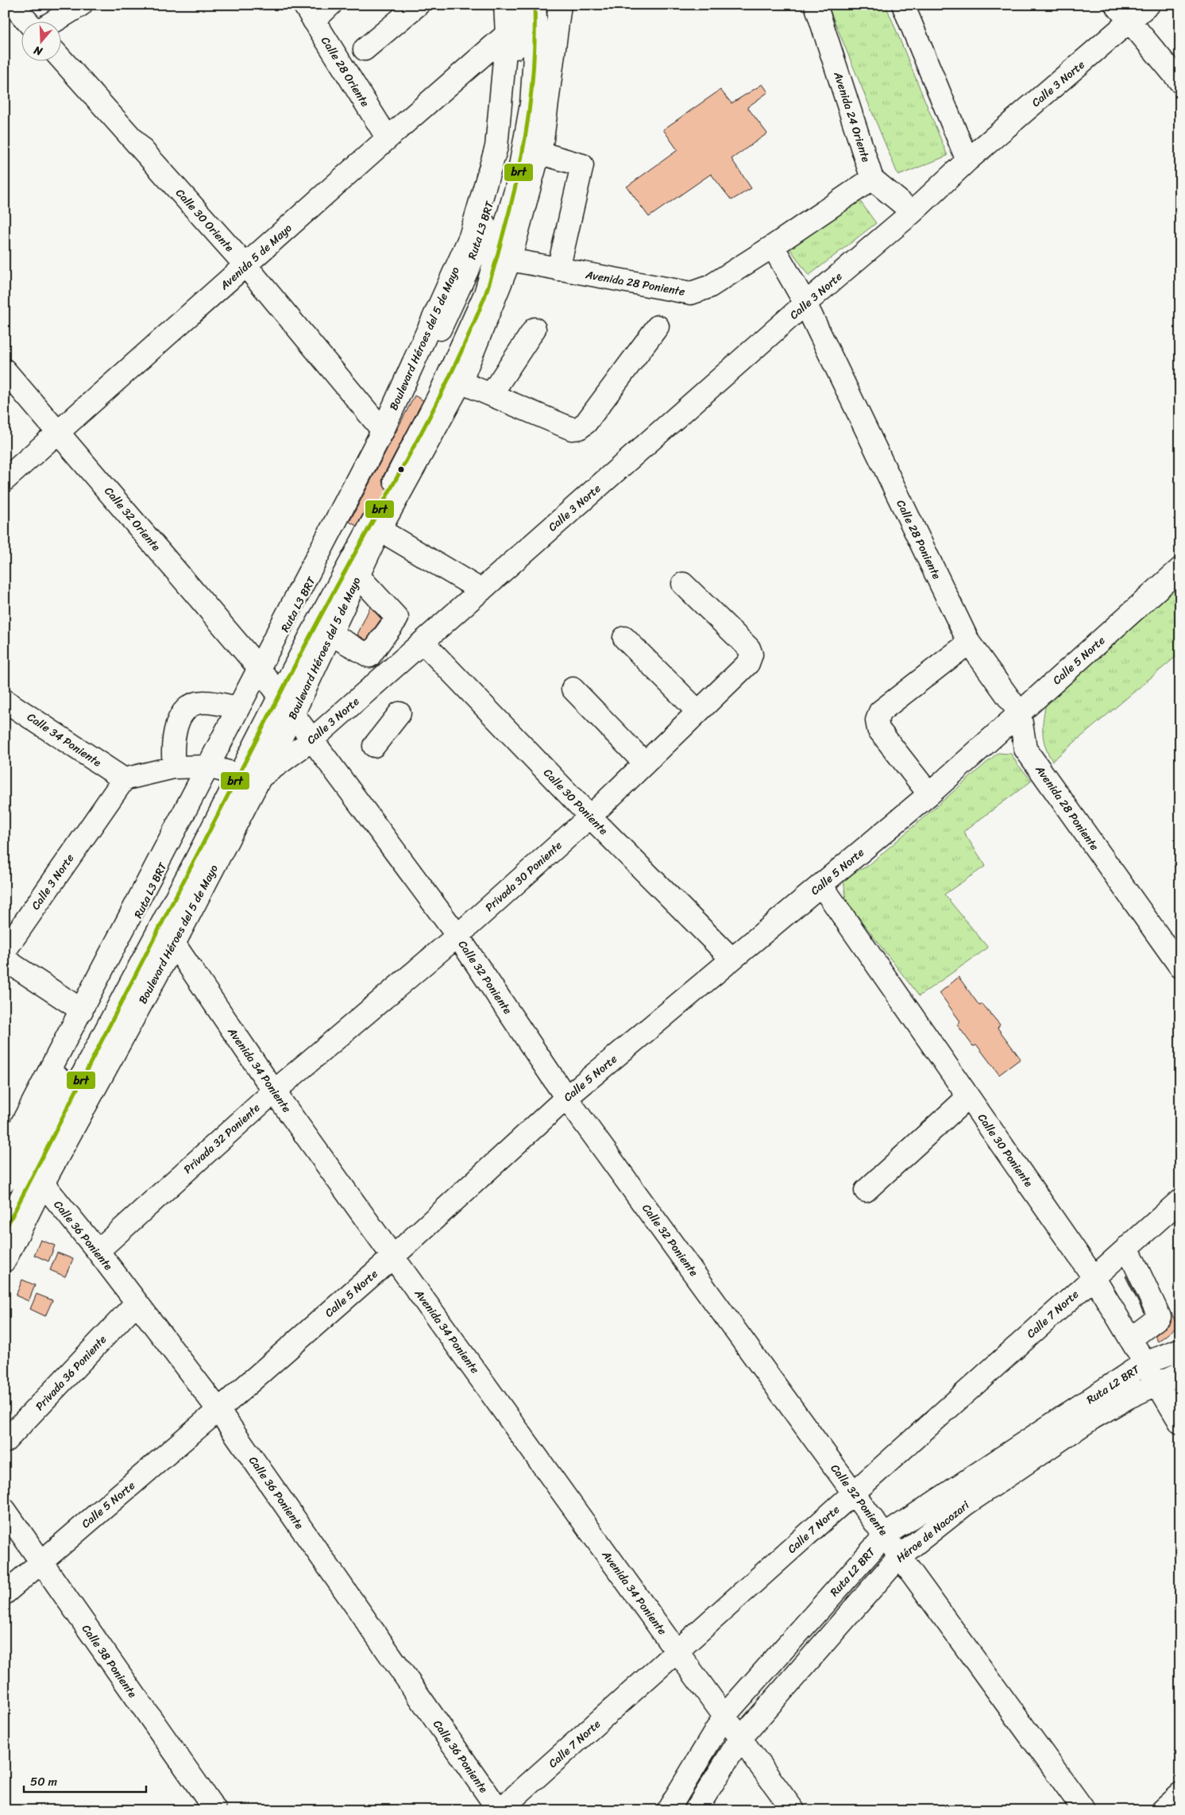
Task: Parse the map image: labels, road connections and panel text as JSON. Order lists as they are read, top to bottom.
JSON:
{
  "streets": {
    "street": [
      "Calle 28 Oriente",
      "Calle 3 Norte",
      "Avenida 24 Oriente",
      "Calle 30 Oriente",
      "Ruta L3 BRT",
      "Avenida 5 de Mayo",
      "Avenida 28 Poniente",
      "Boulevard Héroes del 5 de Mayo",
      "Calle 32 Oriente",
      "Calle 28 Poniente",
      "Calle 5 Norte",
      "Calle 34 Poniente",
      "Calle 30 Poniente",
      "Privada 30 Poniente",
      "Calle 32 Poniente",
      "Avenida 34 Poniente",
      "Privada 32 Poniente",
      "Calle 36 Poniente",
      "Calle 7 Norte",
      "Privada 36 Poniente",
      "Ruta L2 BRT",
      "Héroe de Nacozari",
      "Calle 38 Poniente"
    ]
  },
  "crossings": [
    ["Calle 28 Oriente", "Avenida 5 de Mayo"],
    ["Calle 3 Norte", "Boulevard Héroes del 5 de Mayo"],
    ["Calle 3 Norte", "Calle 28 Poniente"],
    ["Calle 3 Norte", "Calle 34 Poniente"],
    ["Calle 3 Norte", "Calle 30 Poniente"],
    ["Calle 3 Norte", "Calle 32 Poniente"],
    ["Calle 30 Oriente", "Avenida 5 de Mayo"],
    ["Calle 30 Oriente", "Boulevard Héroes del 5 de Mayo"],
    ["Ruta L3 BRT", "Boulevard Héroes del 5 de Mayo"],
    ["Ruta L3 BRT", "Calle 32 Oriente"],
    ["Ruta L3 BRT", "Calle 32 Poniente"],
    ["Avenida 5 de Mayo", "Boulevard Héroes del 5 de Mayo"],
    ["Avenida 5 de Mayo", "Calle 32 Oriente"],
    ["Avenida 28 Poniente", "Boulevard Héroes del 5 de Mayo"],
    ["Avenida 28 Poniente", "Calle 28 Poniente"],
    ["Avenida 28 Poniente", "Calle 5 Norte"],
    ["Boulevard Héroes del 5 de Mayo", "Calle 32 Oriente"],
    ["Boulevard Héroes del 5 de Mayo", "Calle 32 Poniente"],
    ["Boulevard Héroes del 5 de Mayo", "Avenida 34 Poniente"],
    ["Boulevard Héroes del 5 de Mayo", "Calle 36 Poniente"],
    ["Calle 32 Oriente", "Calle 32 Poniente"],
    ["Calle 5 Norte", "Calle 30 Poniente"],
    ["Calle 5 Norte", "Calle 32 Poniente"],
    ["Calle 5 Norte", "Avenida 34 Poniente"],
    ["Calle 5 Norte", "Calle 36 Poniente"],
    ["Calle 5 Norte", "Calle 38 Poniente"],
    ["Calle 30 Poniente", "Privada 30 Poniente"],
    ["Calle 30 Poniente", "Calle 7 Norte"],
    ["Calle 30 Poniente", "Ruta L2 BRT"],
    ["Calle 30 Poniente", "Héroe de Nacozari"],
    ["Privada 30 Poniente", "Calle 32 Poniente"],
    ["Privada 30 Poniente", "Privada 32 Poniente"],
    ["Calle 32 Poniente", "Privada 32 Poniente"],
    ["Calle 32 Poniente", "Calle 7 Norte"],
    ["Calle 32 Poniente", "Ruta L2 BRT"],
    ["Calle 32 Poniente", "Héroe de Nacozari"],
    ["Avenida 34 Poniente", "Privada 32 Poniente"],
    ["Avenida 34 Poniente", "Calle 7 Norte"],
    ["Avenida 34 Poniente", "Ruta L2 BRT"],
    ["Privada 32 Poniente", "Calle 36 Poniente"],
    ["Calle 36 Poniente", "Calle 7 Norte"],
    ["Calle 36 Poniente", "Privada 36 Poniente"]
  ],
  "lines": ["transit line brt"],
  "scale_bar": "50 m",
  "north": "bottom"
}
